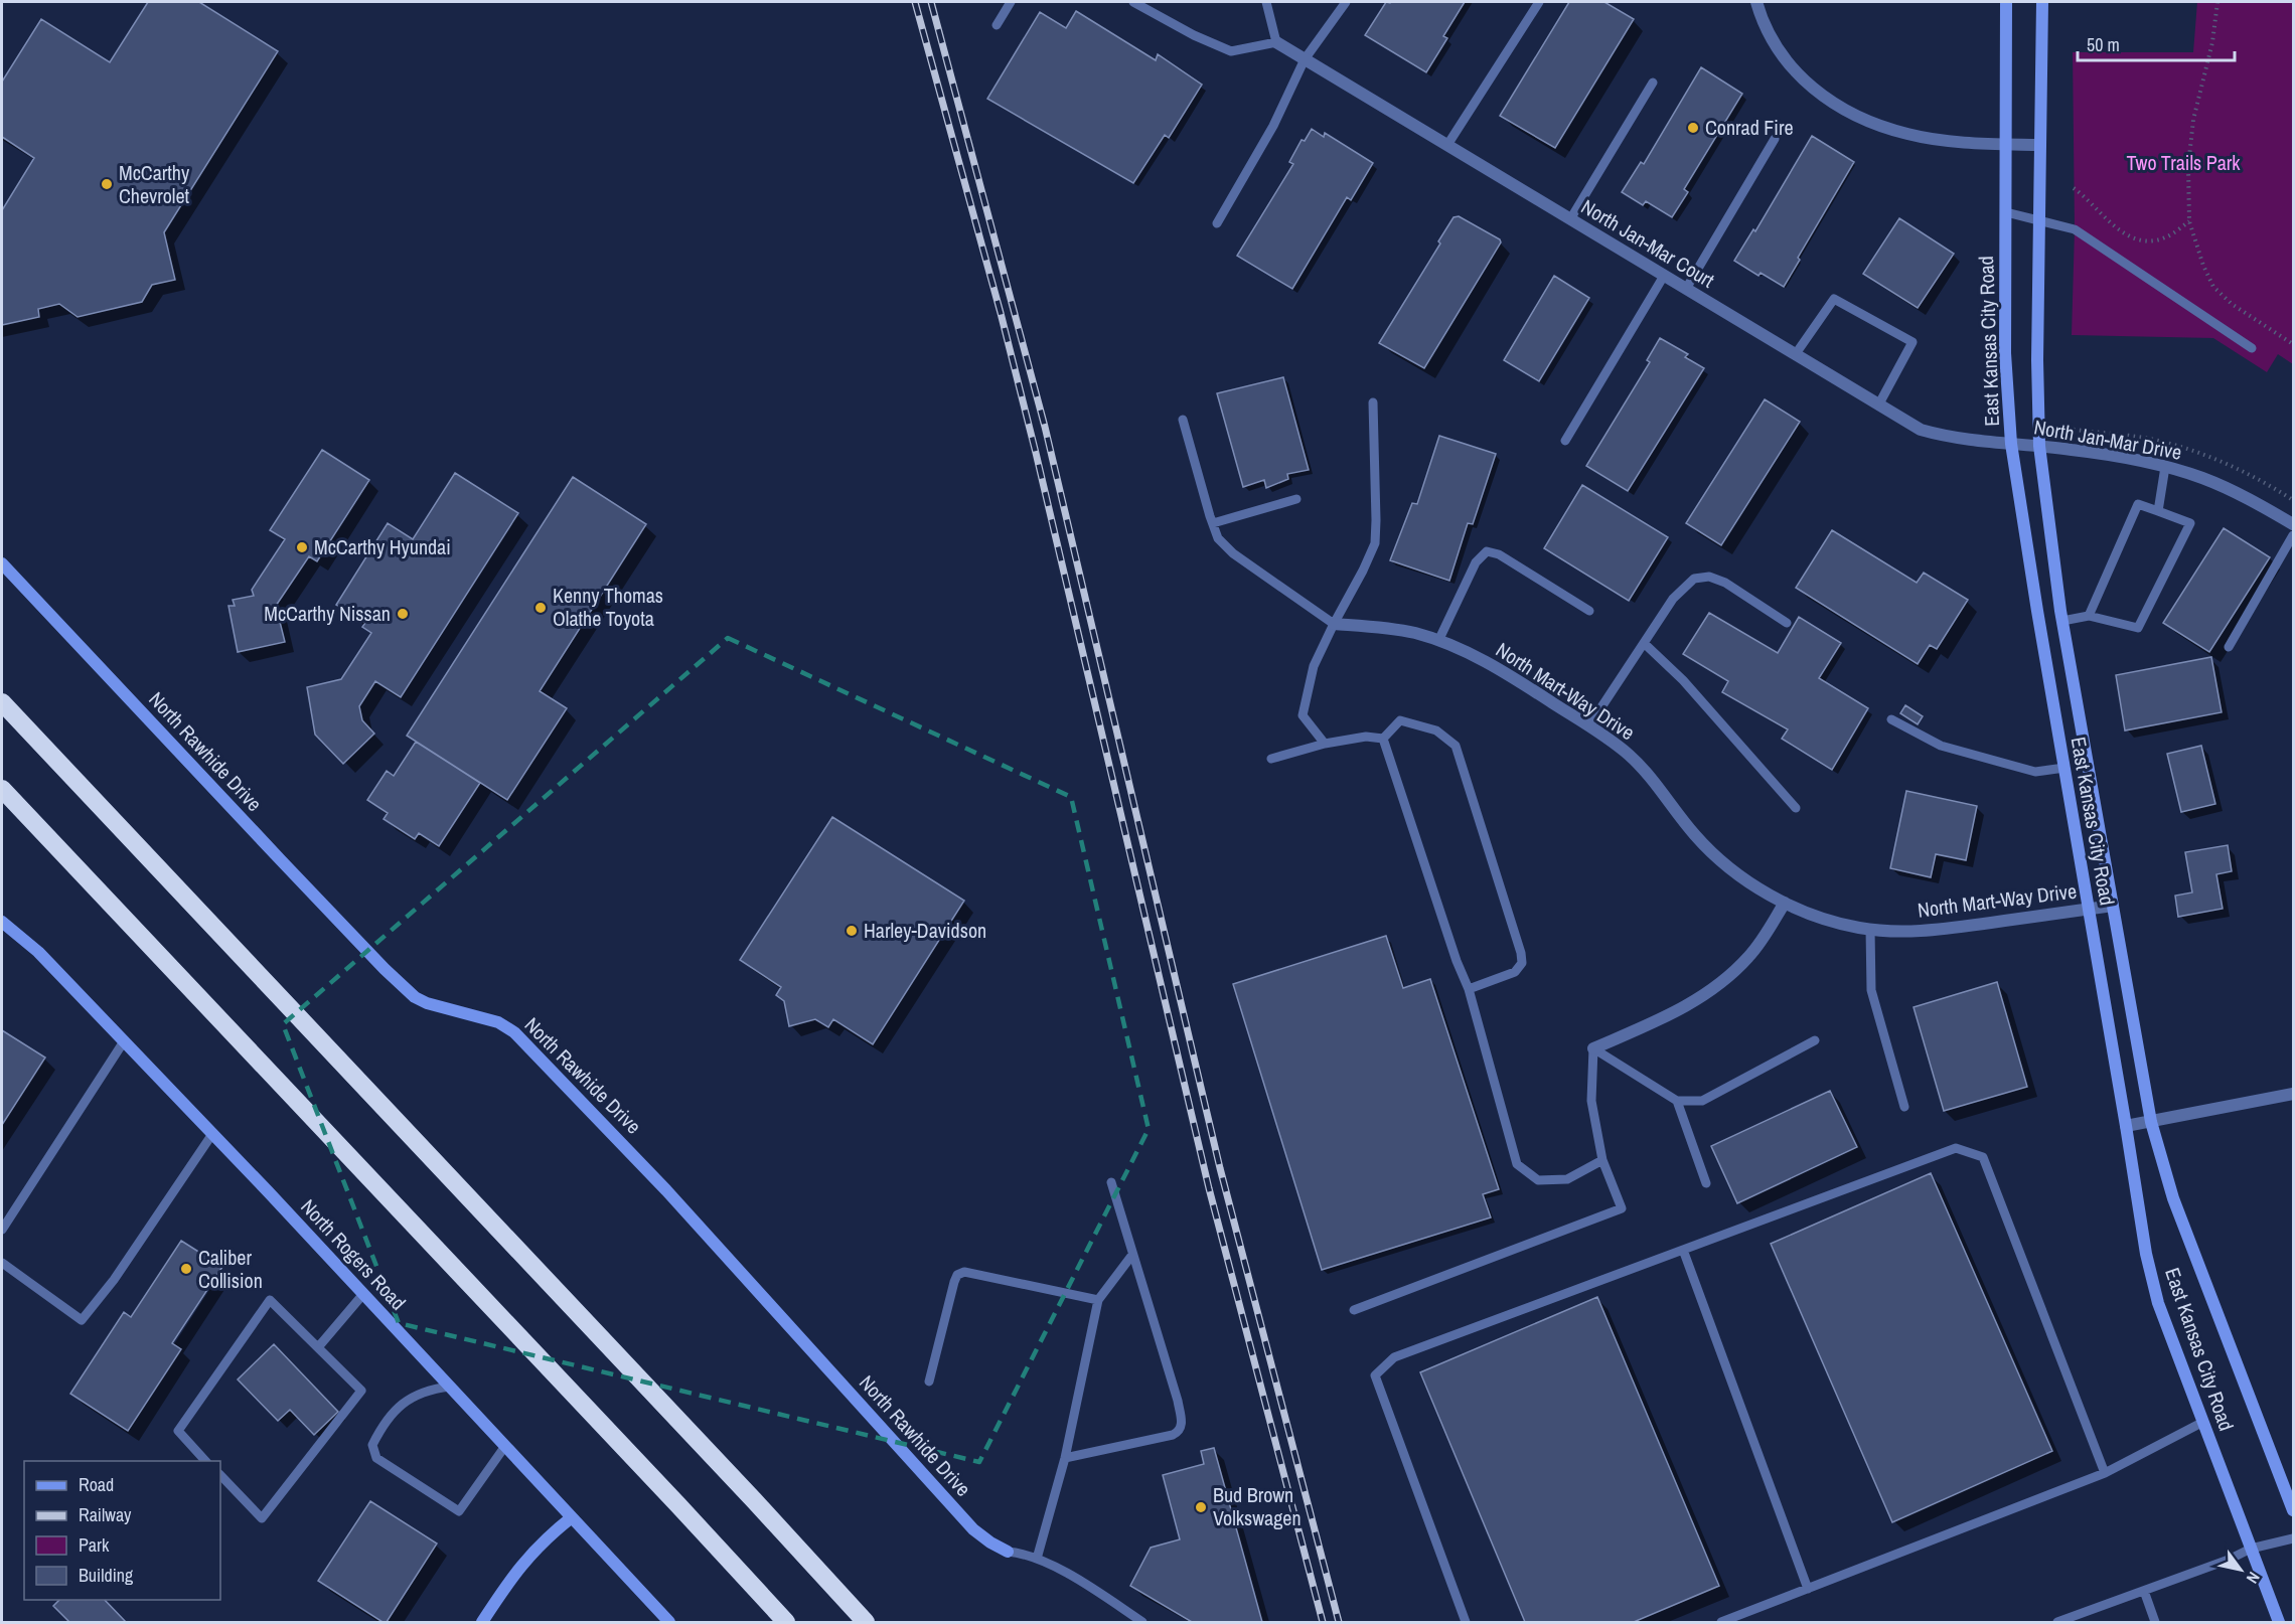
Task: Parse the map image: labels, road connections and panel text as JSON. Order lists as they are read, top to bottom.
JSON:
{
  "streets": {
    "main road": ["East Kansas City Road", "North Rawhide Drive", "North Rogers Road"],
    "street": ["North Jan-Mar Court", "North Jan-Mar Drive", "North Mart-Way Drive"]
  },
  "crossings": [
    ["North Jan-Mar Court", "East Kansas City Road"],
    ["North Jan-Mar Court", "North Jan-Mar Drive"],
    ["East Kansas City Road", "North Jan-Mar Drive"],
    ["East Kansas City Road", "North Mart-Way Drive"]
  ],
  "parks": ["Two Trails Park"],
  "places": [
    "Conrad Fire",
    "McCarthy Chevrolet",
    "McCarthy Hyundai",
    "Kenny Thomas Olathe Toyota",
    "McCarthy Nissan",
    "Harley-Davidson",
    "Caliber Collision",
    "Bud Brown Volkswagen"
  ],
  "legend": [
    "Road",
    "Railway",
    "Park",
    "Building"
  ],
  "scale_bar": "50 m",
  "north": "bottom right"
}
